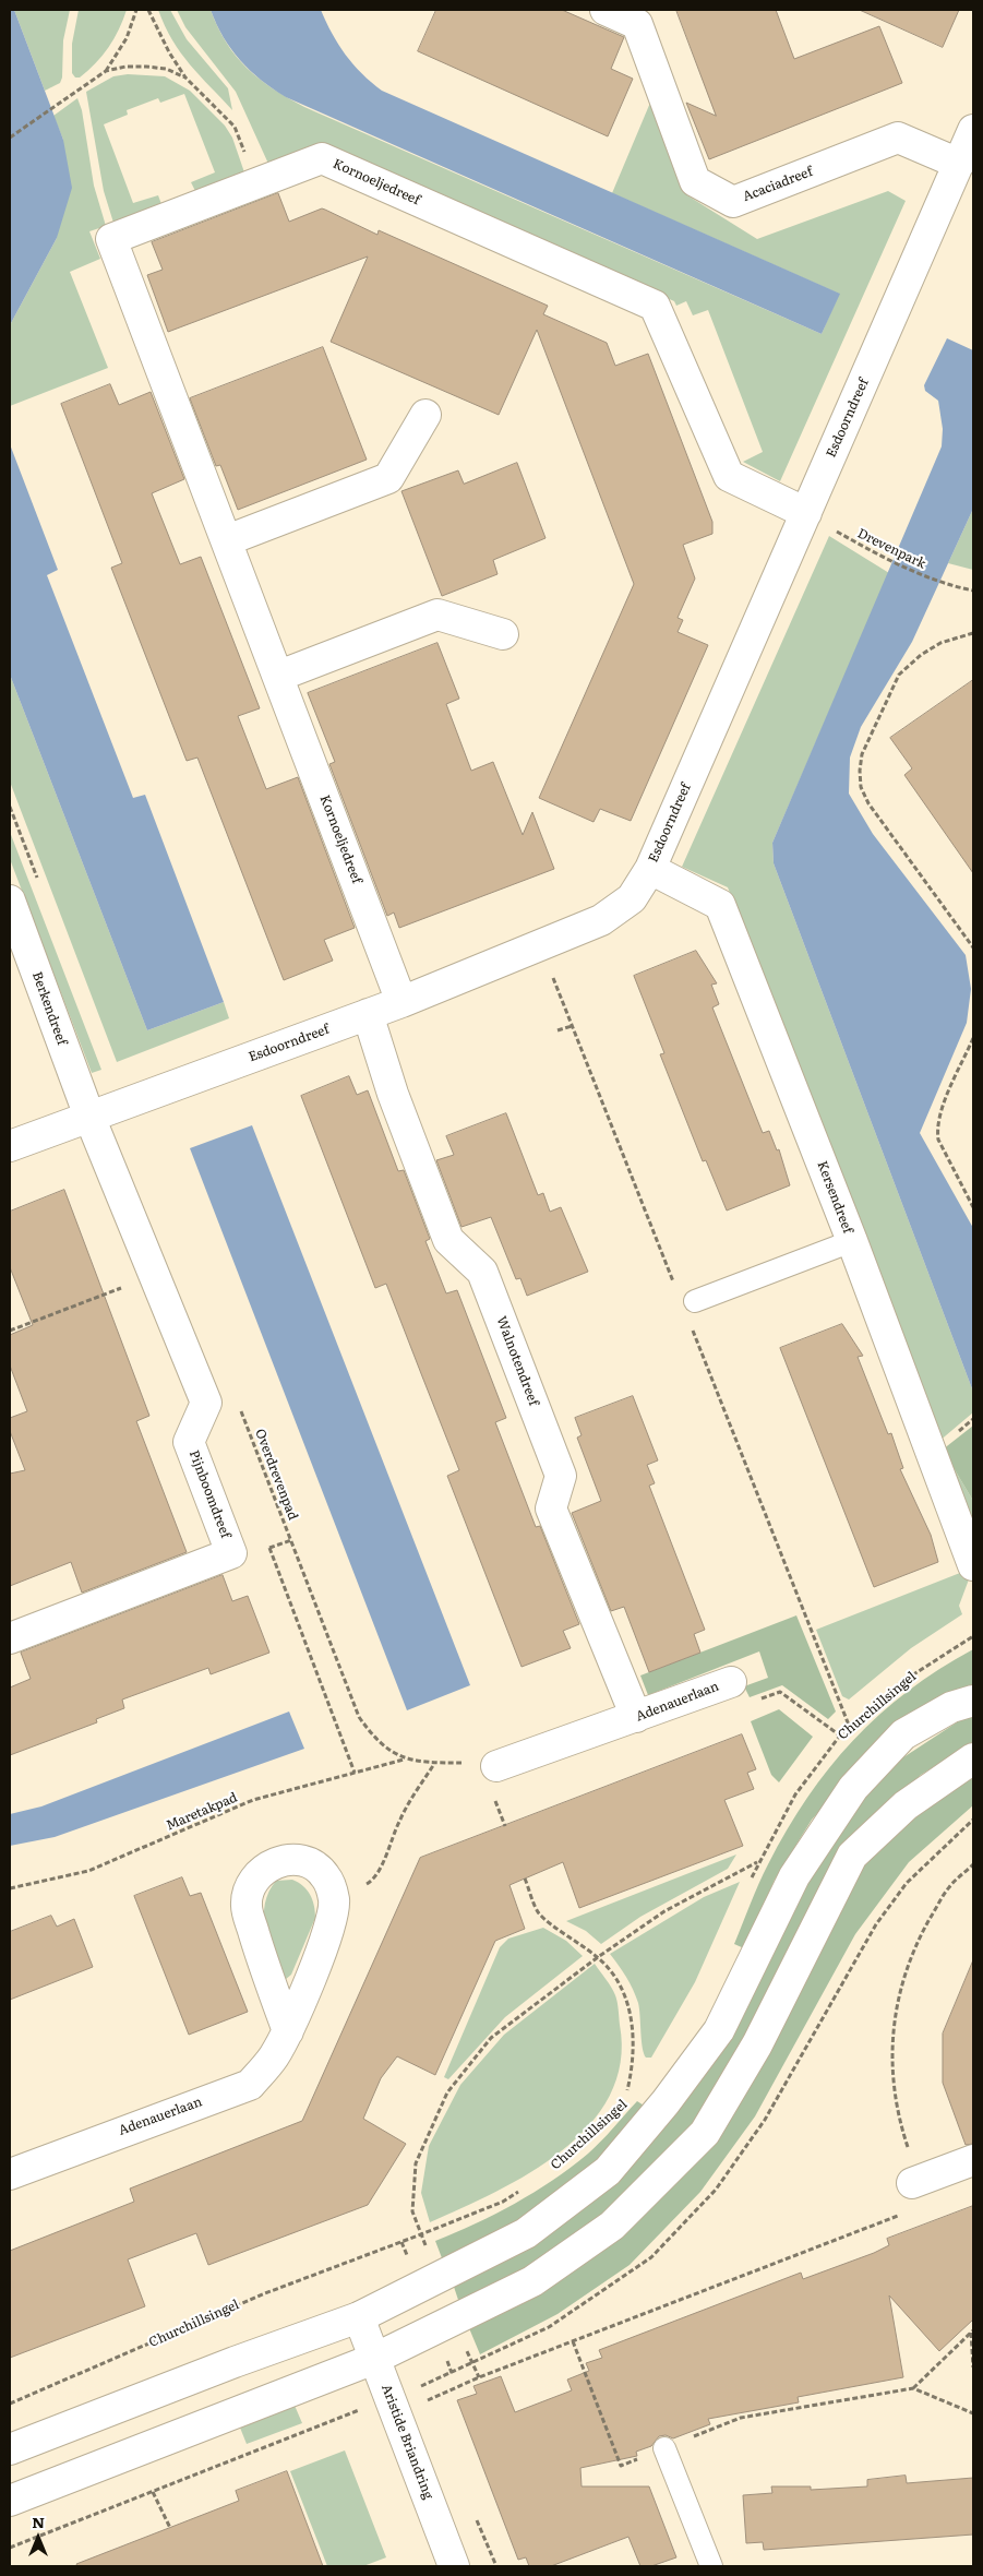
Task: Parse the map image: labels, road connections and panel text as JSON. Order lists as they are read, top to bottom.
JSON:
{
  "streets": {
    "street": [
      "Kornoeljedreef",
      "Acaciadreef",
      "Esdoorndreef",
      "Berkendreef",
      "Kersendreef",
      "Walnotendreef",
      "Pijnboomdreef",
      "Adenauerlaan",
      "Aristide Briandring"
    ],
    "path": [
      "Drevenpark",
      "Overdrevenpad",
      "Churchillsingel",
      "Maretakpad"
    ]
  },
  "crossings": [
    ["Kornoeljedreef", "Esdoorndreef"],
    ["Kornoeljedreef", "Drevenpark"],
    ["Acaciadreef", "Esdoorndreef"],
    ["Esdoorndreef", "Drevenpark"],
    ["Esdoorndreef", "Berkendreef"],
    ["Esdoorndreef", "Kersendreef"],
    ["Esdoorndreef", "Walnotendreef"],
    ["Esdoorndreef", "Pijnboomdreef"],
    ["Berkendreef", "Pijnboomdreef"],
    ["Walnotendreef", "Adenauerlaan"],
    ["Overdrevenpad", "Adenauerlaan"],
    ["Overdrevenpad", "Maretakpad"],
    ["Adenauerlaan", "Churchillsingel"]
  ],
  "north": "top"
}
